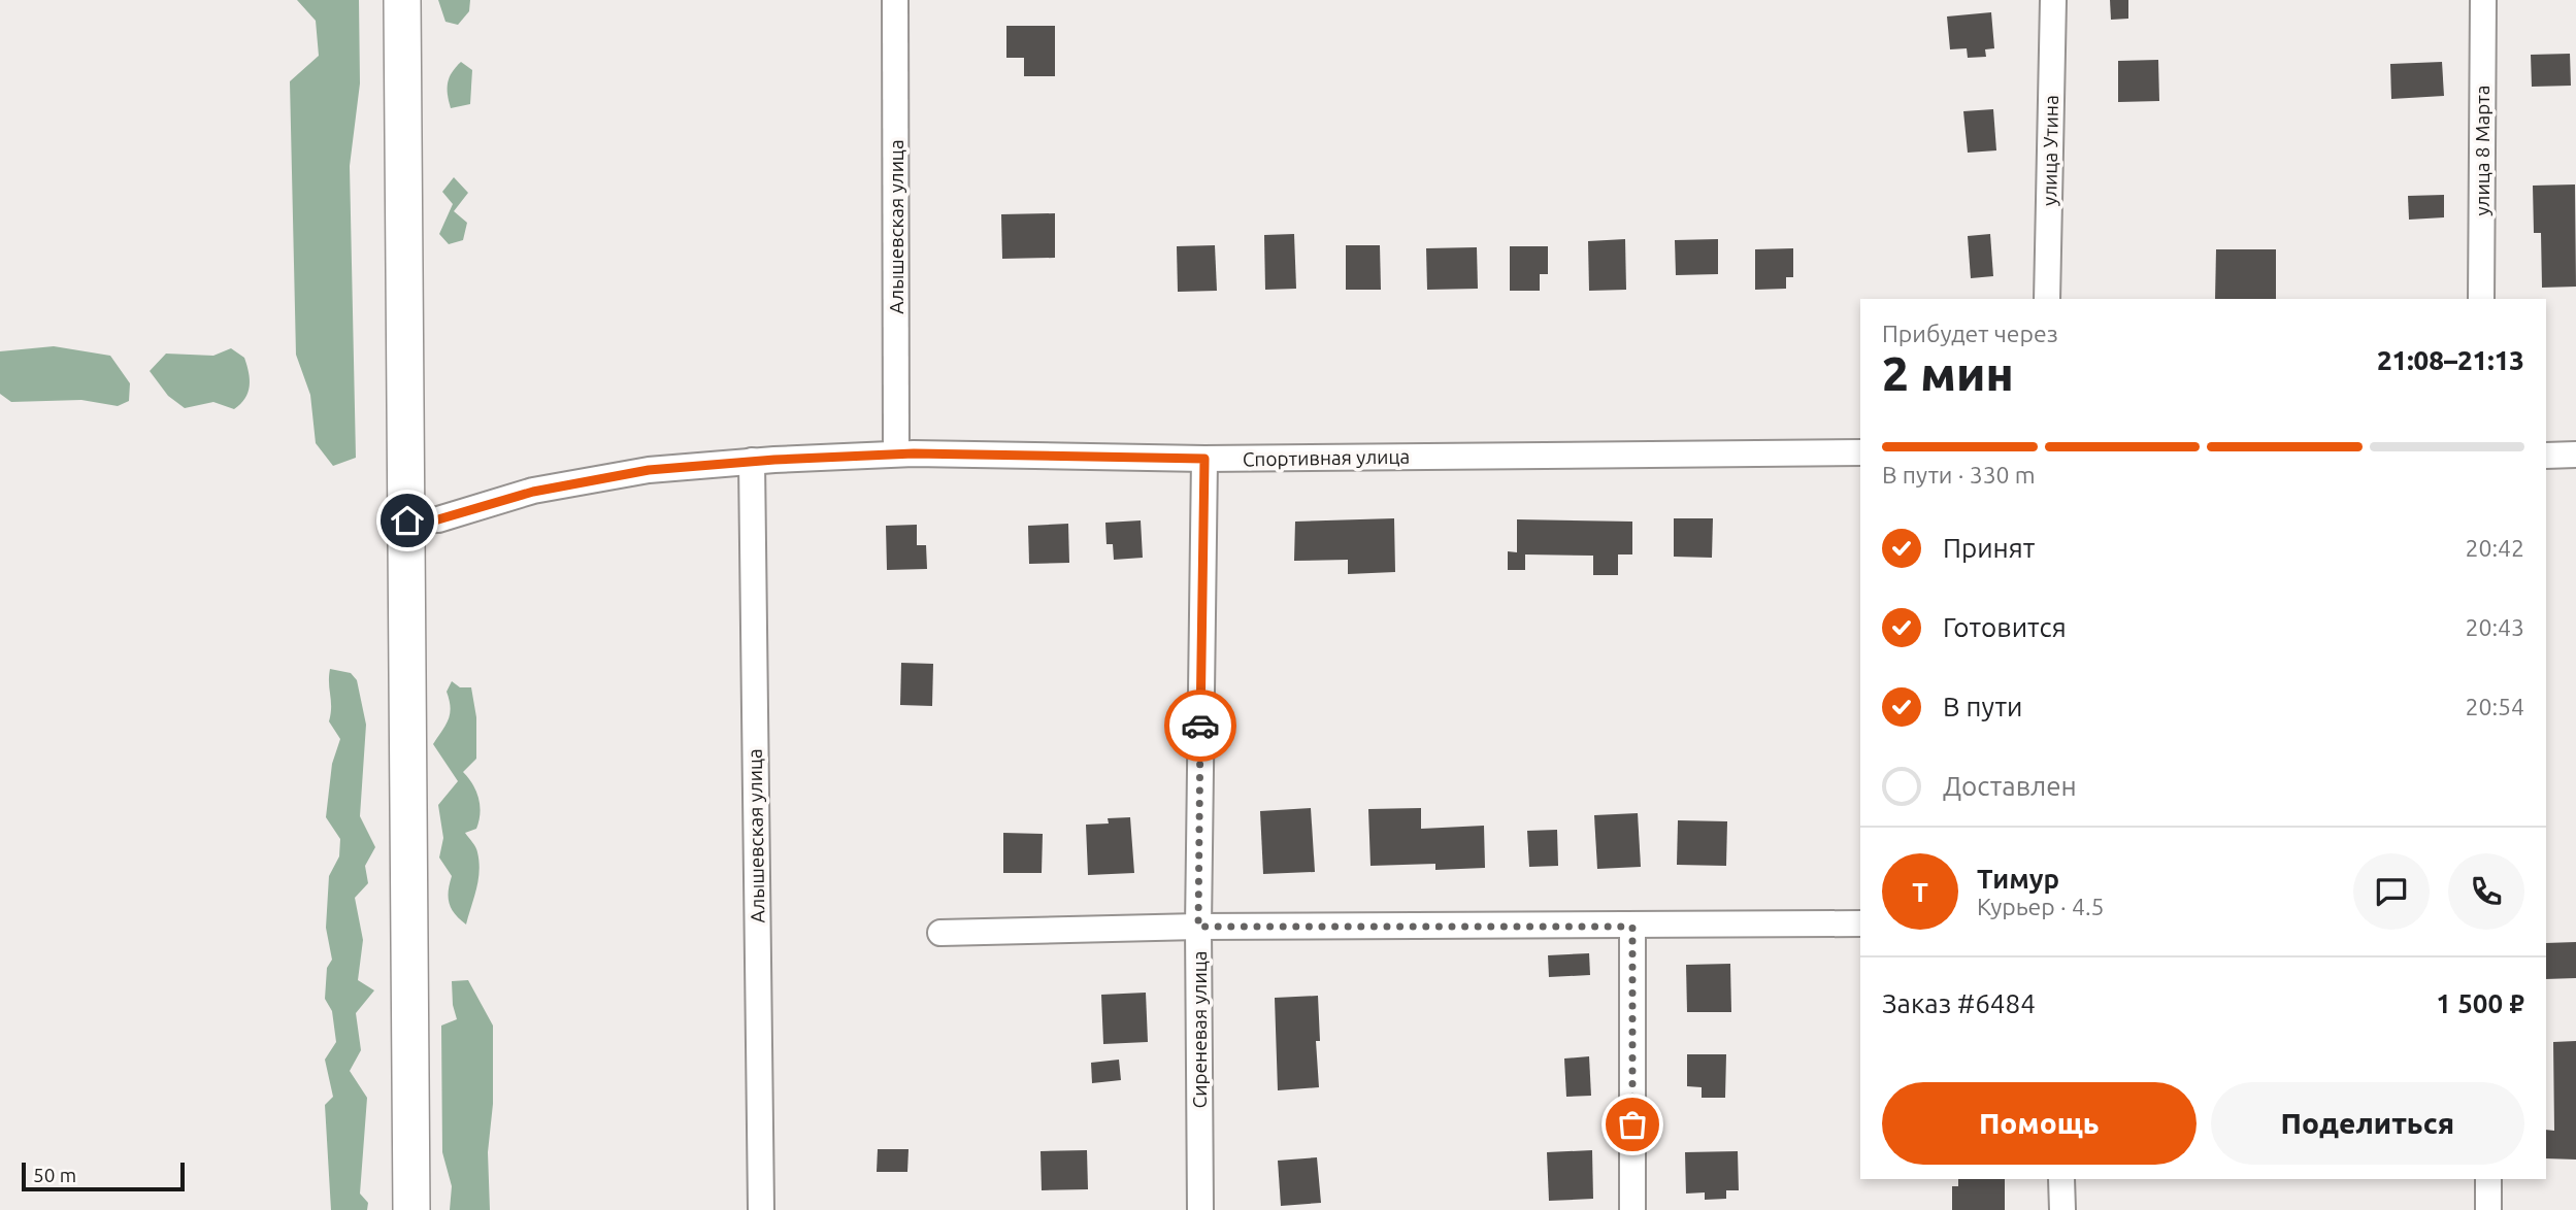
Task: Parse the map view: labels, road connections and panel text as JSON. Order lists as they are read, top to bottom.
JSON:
{
  "streets": {
    "street": [
      "улица Утина",
      "улица 8 Марта",
      "Алышевская улица",
      "Спортивная улица",
      "Сиреневая улица"
    ]
  },
  "crossings": [
    ["Алышевская улица", "Спортивная улица"],
    ["Спортивная улица", "Сиреневая улица"]
  ],
  "scale_bar": "50 m",
  "page": {
    "heading": ["2 мин", "Прибудет через", "21:08–21:13"],
    "panel": [
      "Тимур",
      "Курьер · 4.5",
      "Заказ #6484",
      "1 500 ₽"
    ],
    "bar": "В пути · 330 m",
    "list": [
      ["Принят", "20:42"],
      ["Готовится", "20:43"],
      ["В пути", "20:54"],
      "Доставлен"
    ],
    "round": "Т",
    "buttons": ["Помощь", "Поделиться"],
    "scale": "50 m"
  }
}
